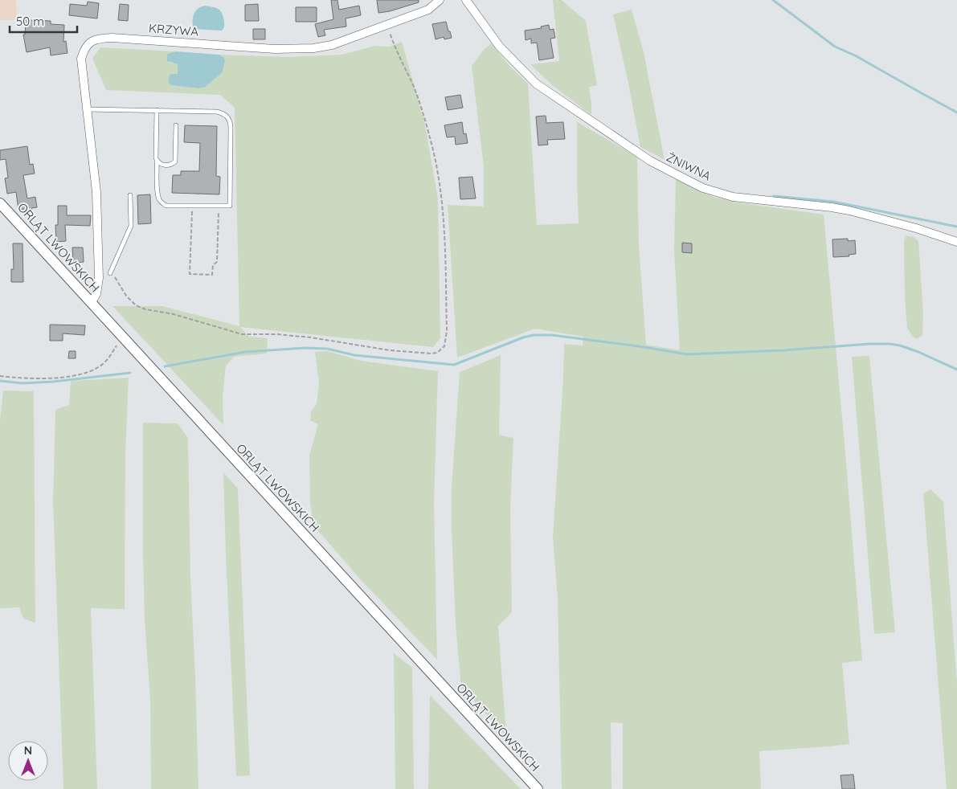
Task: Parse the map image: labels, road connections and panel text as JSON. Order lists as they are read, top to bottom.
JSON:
{
  "streets": {
    "street": ["KRZYWA", "ŻNIWNA", "ORLĄT LWOWSKICH"]
  },
  "crossings": [
    ["KRZYWA", "ORLĄT LWOWSKICH"]
  ],
  "scale_bar": "50 m",
  "north": "top"
}
